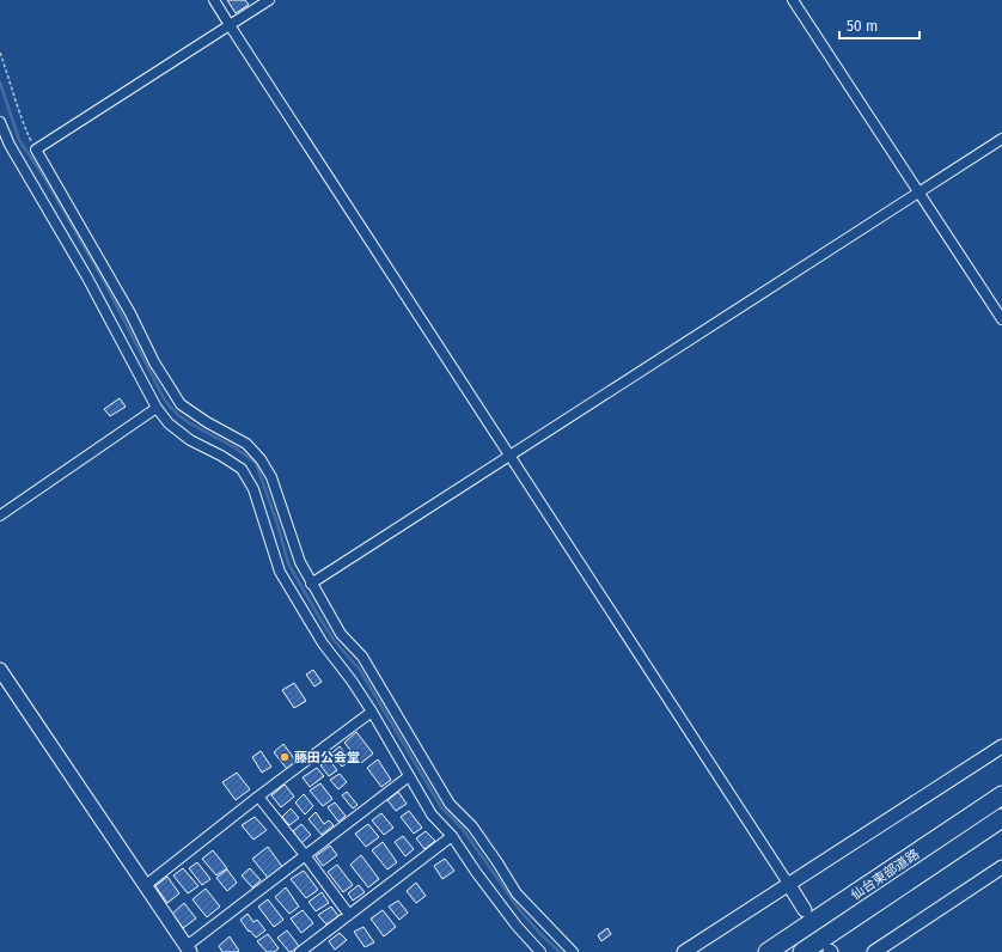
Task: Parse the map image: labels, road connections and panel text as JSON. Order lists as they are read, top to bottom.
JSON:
{
  "streets": {
    "highway": ["仙台東部道路"]
  },
  "places": ["藤田公会堂"],
  "scale_bar": "50 m"
}
